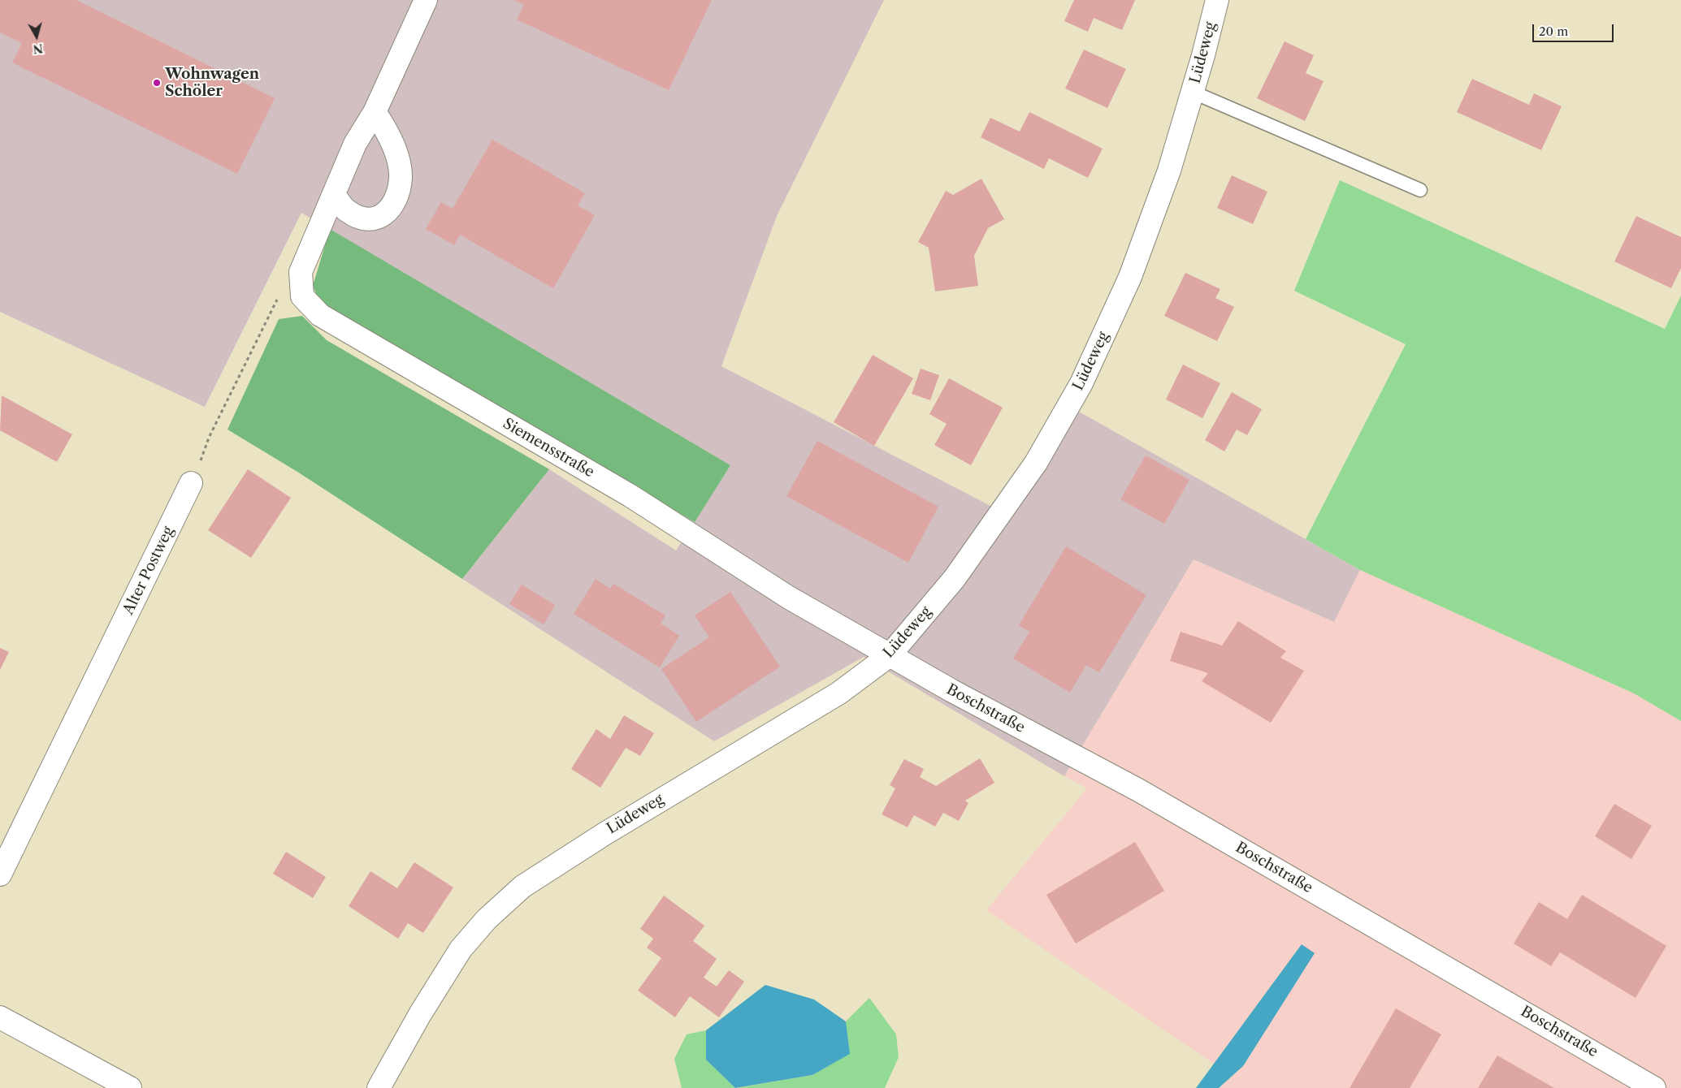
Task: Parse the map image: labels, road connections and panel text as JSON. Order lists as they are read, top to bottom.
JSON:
{
  "streets": {
    "street": [
      "Lüdeweg",
      "Siemensstraße",
      "Alter Postweg",
      "Boschstraße"
    ]
  },
  "crossings": [
    ["Lüdeweg", "Siemensstraße"],
    ["Lüdeweg", "Boschstraße"],
    ["Siemensstraße", "Boschstraße"]
  ],
  "places": ["Wohnwagen Schöler"],
  "scale_bar": "20 m",
  "north": "bottom"
}
